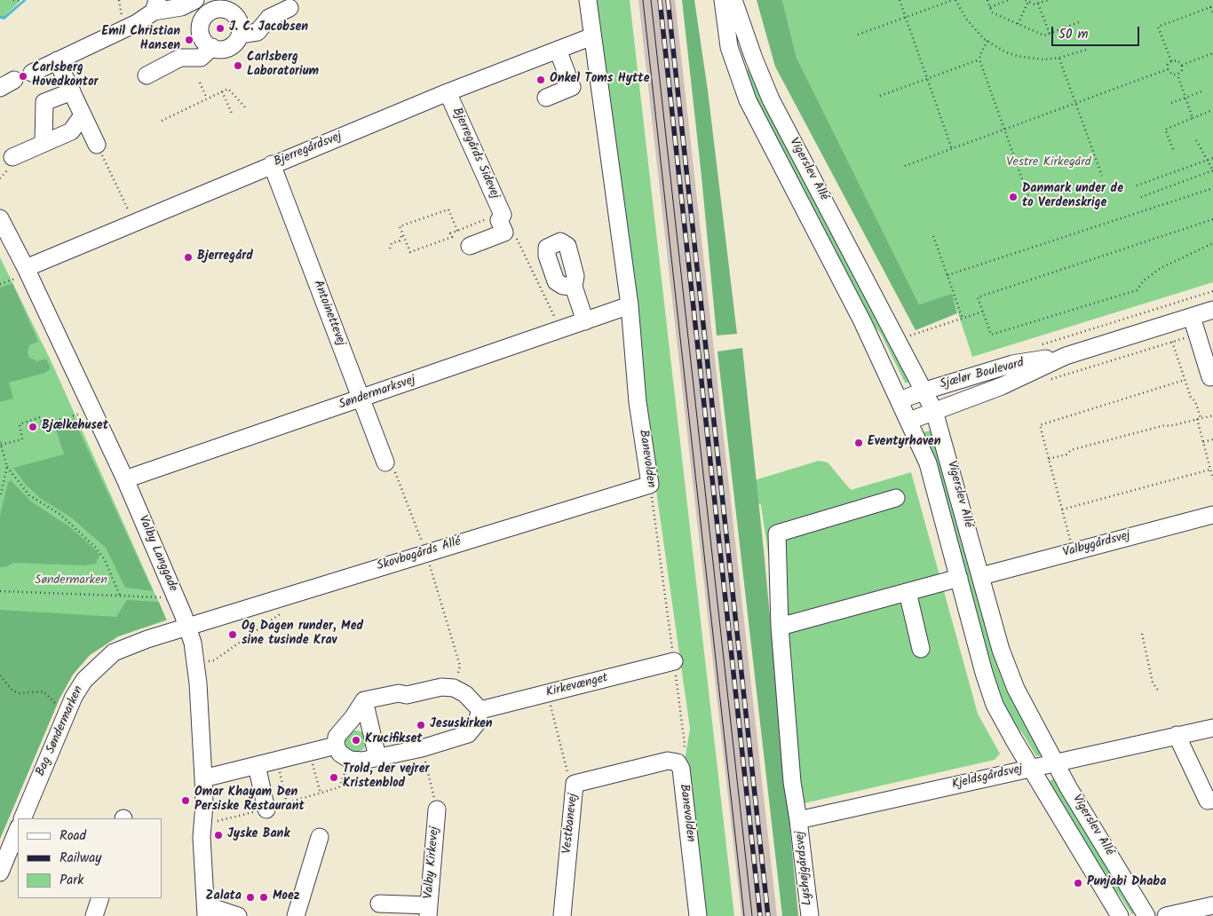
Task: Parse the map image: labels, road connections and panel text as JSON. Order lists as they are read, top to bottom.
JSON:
{
  "streets": {
    "street": [
      "Bjerregårdsvej",
      "Bjerregårds Sidevej",
      "Vigerslev Allé",
      "Antoinettevej",
      "Sjælør Boulevard",
      "Søndermarksvej",
      "Banevolden",
      "Valbygårdsvej",
      "Valby Langgade",
      "Skovbogårds Allé",
      "Kirkevænget",
      "Bag Søndermarken",
      "Kjeldsgårdsvej",
      "Vestbanevej",
      "Valby Kirkevej",
      "Lyshøjgårdsvej"
    ]
  },
  "crossings": [
    ["Bjerregårdsvej", "Bjerregårds Sidevej"],
    ["Bjerregårdsvej", "Antoinettevej"],
    ["Bjerregårdsvej", "Banevolden"],
    ["Bjerregårdsvej", "Valby Langgade"],
    ["Vigerslev Allé", "Sjælør Boulevard"],
    ["Vigerslev Allé", "Valbygårdsvej"],
    ["Vigerslev Allé", "Kjeldsgårdsvej"],
    ["Antoinettevej", "Søndermarksvej"],
    ["Søndermarksvej", "Banevolden"],
    ["Søndermarksvej", "Valby Langgade"],
    ["Banevolden", "Skovbogårds Allé"],
    ["Banevolden", "Kirkevænget"],
    ["Banevolden", "Vestbanevej"],
    ["Valby Langgade", "Skovbogårds Allé"],
    ["Valby Langgade", "Bag Søndermarken"],
    ["Skovbogårds Allé", "Bag Søndermarken"],
    ["Kjeldsgårdsvej", "Lyshøjgårdsvej"]
  ],
  "parks": ["Vestre Kirkegård", "Søndermarken"],
  "places": [
    "J. C. Jacobsen",
    "Emil Christian Hansen",
    "Carlsberg Laboratorium",
    "Carlsberg Hovedkontor",
    "Onkel Toms Hytte",
    "Danmark under de to Verdenskrige",
    "Bjerregård",
    "Bjælkehuset",
    "Eventyrhaven",
    "Og Dagen runder, Med sine tusinde Krav",
    "Jesuskirken",
    "Krucifikset",
    "Trold, der vejrer Kristenblod",
    "Omar Khayam Den Persiske Restaurant",
    "Jyske Bank",
    "Punjabi Dhaba",
    "Zalata",
    "Moez"
  ],
  "legend": ["Road", "Railway", "Park"],
  "scale_bar": "50 m"
}
